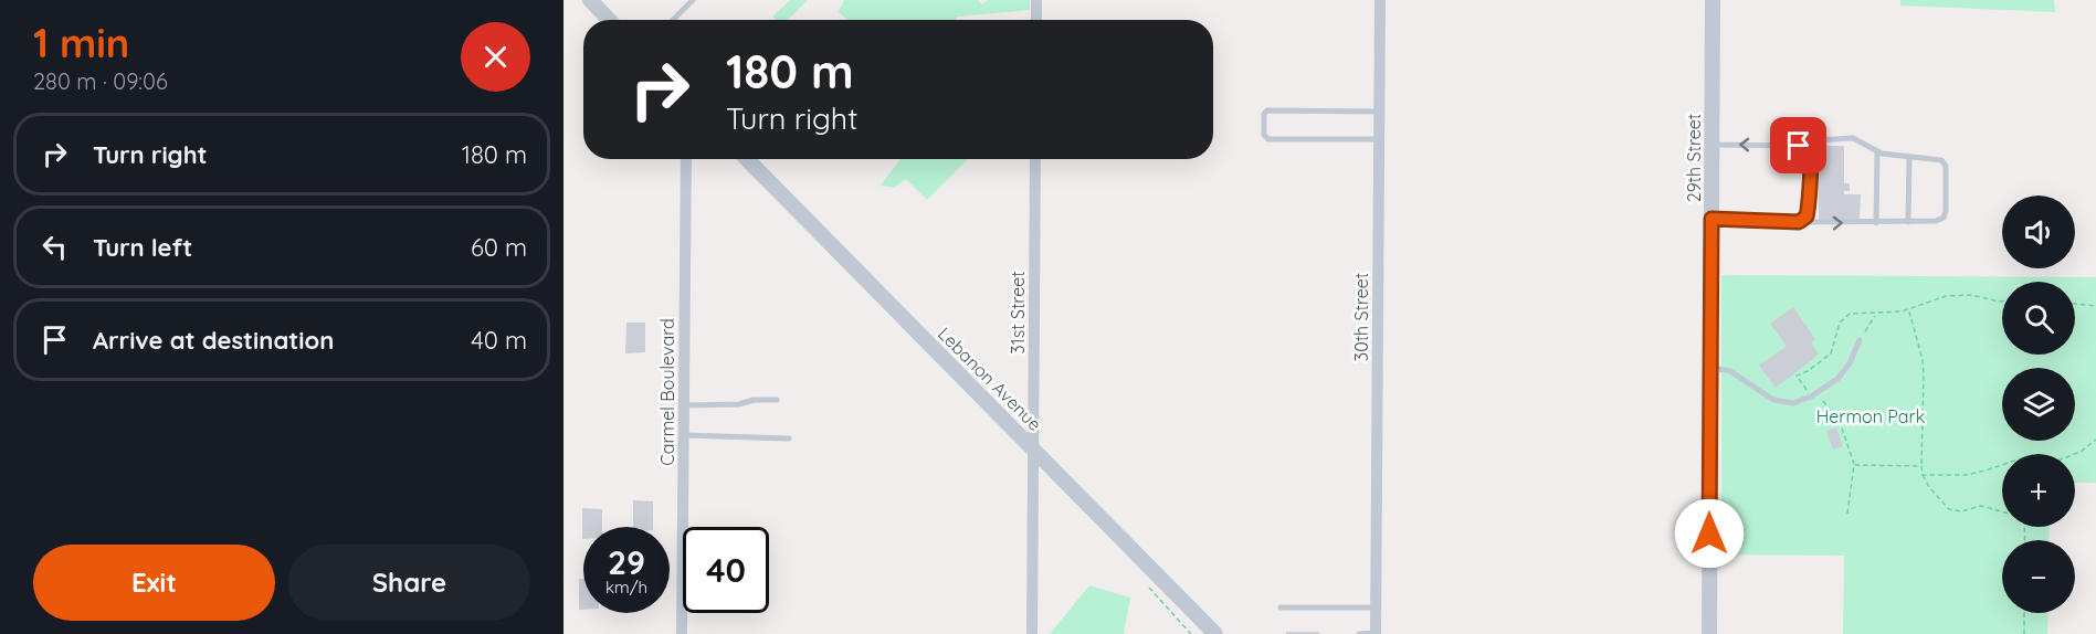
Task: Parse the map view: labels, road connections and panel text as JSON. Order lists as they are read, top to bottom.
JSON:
{
  "streets": {
    "street": [
      "29th Street",
      "31st Street",
      "30th Street",
      "Lebanon Avenue",
      "Carmel Boulevard"
    ]
  },
  "crossings": [
    ["31st Street", "Lebanon Avenue"]
  ],
  "parks": ["Hermon Park"],
  "page": {
    "heading": ["1 min", "280 m · 09:06"],
    "turn": ["180 m", "Turn right"],
    "list": [
      {
        "name": "Turn right",
        "value": "180 m"
      },
      {
        "name": "Turn left",
        "value": "60 m"
      },
      {
        "name": "Arrive at destination",
        "value": "40 m"
      }
    ],
    "map_buttons": ["+", "−"],
    "speed": "29 km/h",
    "limit": "40",
    "buttons": ["Exit", "Share"]
  }
}
